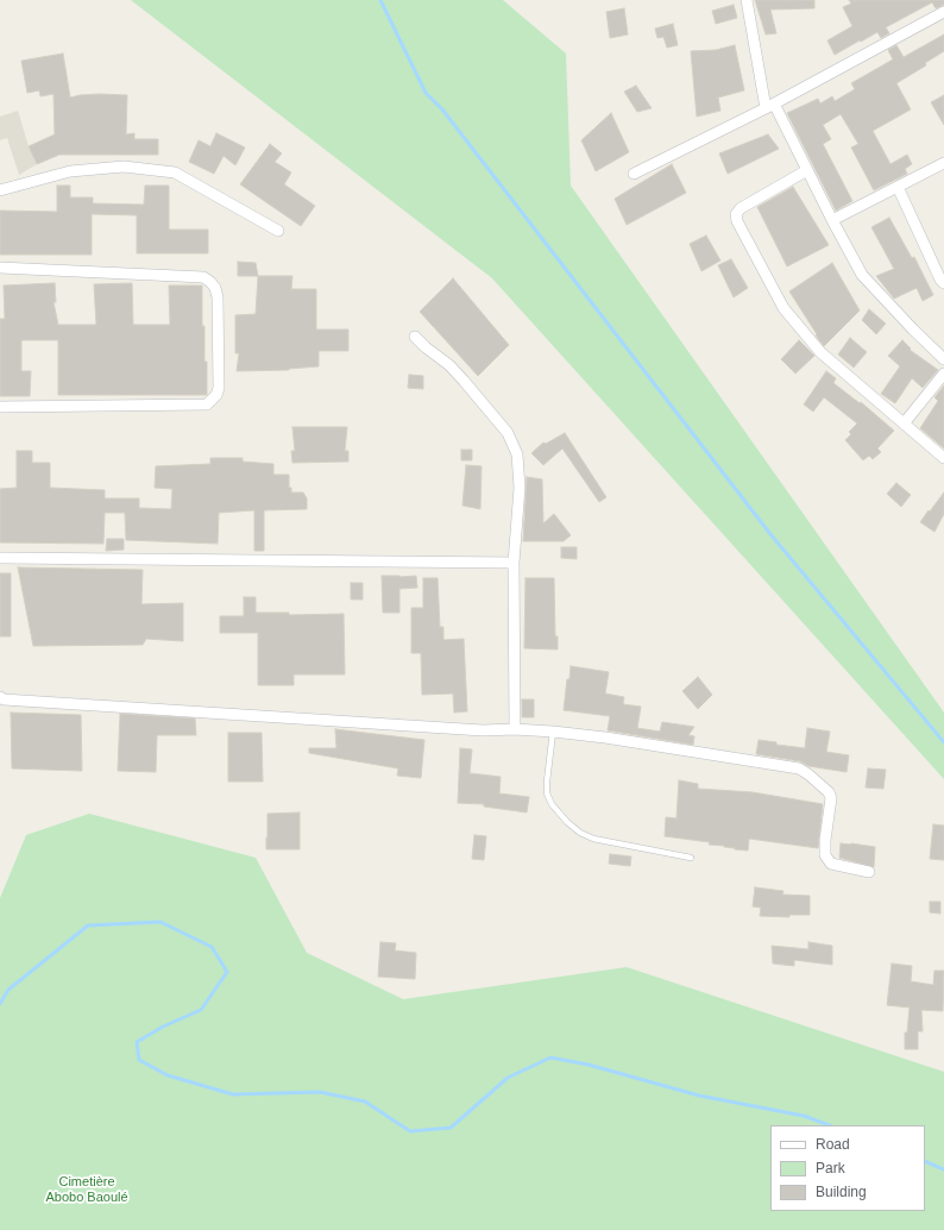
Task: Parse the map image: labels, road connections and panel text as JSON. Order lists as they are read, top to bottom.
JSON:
{
  "parks": ["Cimetière Abobo Baoulé"],
  "legend": ["Road", "Park", "Building"]
}
